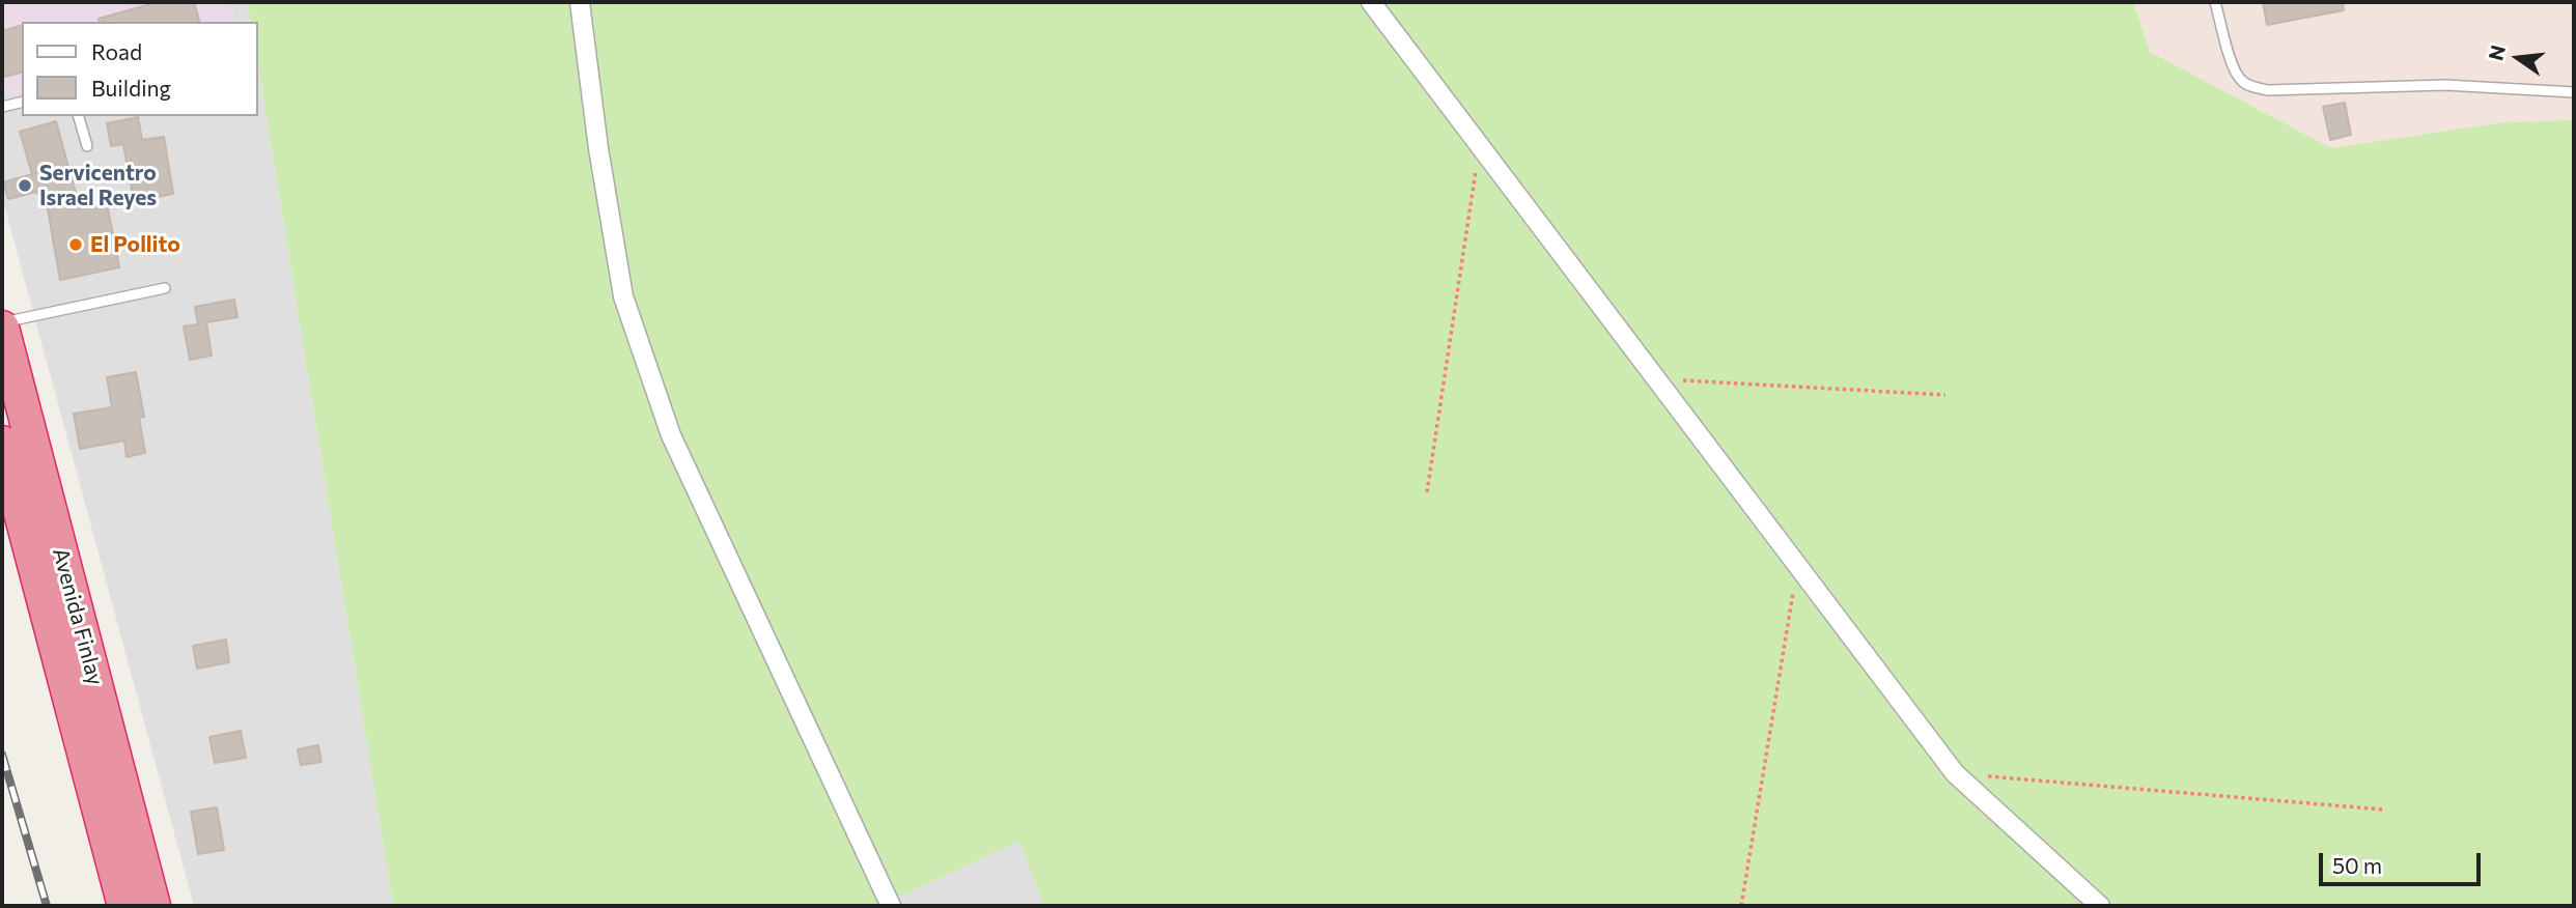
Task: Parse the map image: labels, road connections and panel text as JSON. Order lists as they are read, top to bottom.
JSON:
{
  "streets": {
    "highway": ["Avenida Finlay"]
  },
  "places": ["Servicentro Israel Reyes", "El Pollito"],
  "legend": ["Road", "Building"],
  "scale_bar": "50 m",
  "north": "left"
}
